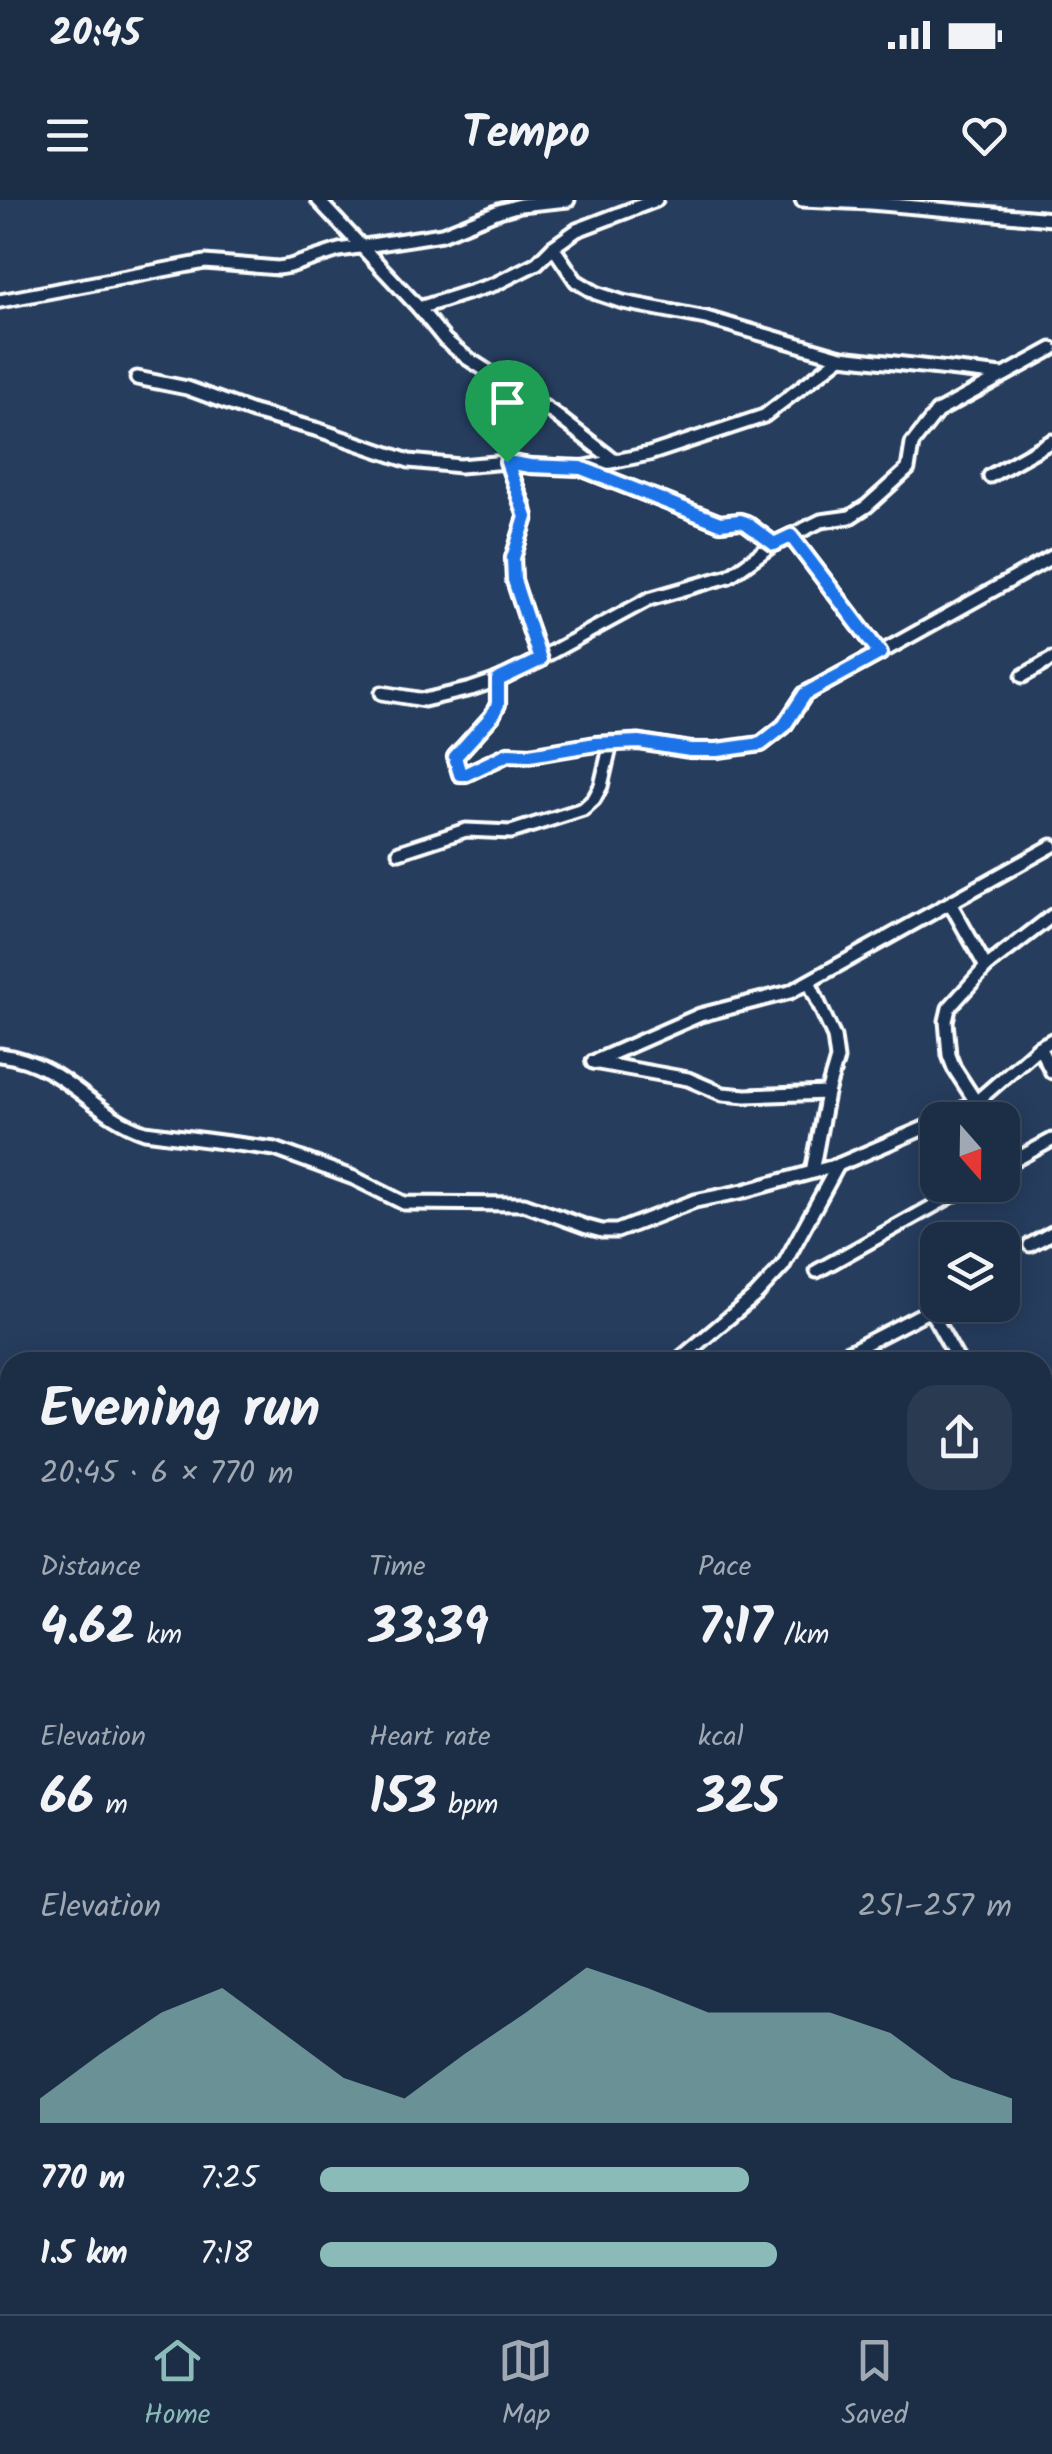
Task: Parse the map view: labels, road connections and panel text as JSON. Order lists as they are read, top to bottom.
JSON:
{
  "north": "bottom",
  "page": {
    "status": "20:45",
    "header": "Tempo",
    "heading": ["Evening run", "20:45 · 6 × 770 m"],
    "stats": [
      ["Distance", "4.62 km"],
      ["Time", "33:39"],
      ["Pace", "7:17 /km"],
      ["Elevation", "66 m"],
      ["Heart rate", "153 bpm"],
      ["kcal", "325"]
    ],
    "chart": ["Elevation", "251–257 m"],
    "list": [
      {
        "name": "770 m",
        "note": "7:25"
      },
      {
        "name": "1.5 km",
        "note": "7:18"
      }
    ],
    "tabs": ["Home", "Map", "Saved"]
  }
}
